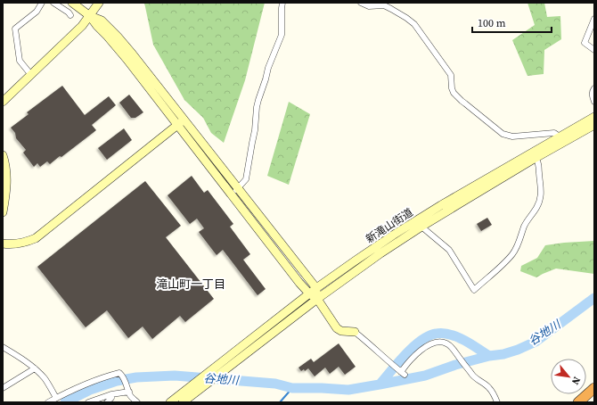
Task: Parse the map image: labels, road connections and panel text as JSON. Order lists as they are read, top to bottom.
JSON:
{
  "streets": {
    "street": ["新滝山街道"]
  },
  "districts": ["滝山町一丁目"],
  "water": ["谷地川"],
  "scale_bar": "100 m",
  "north": "bottom right"
}
